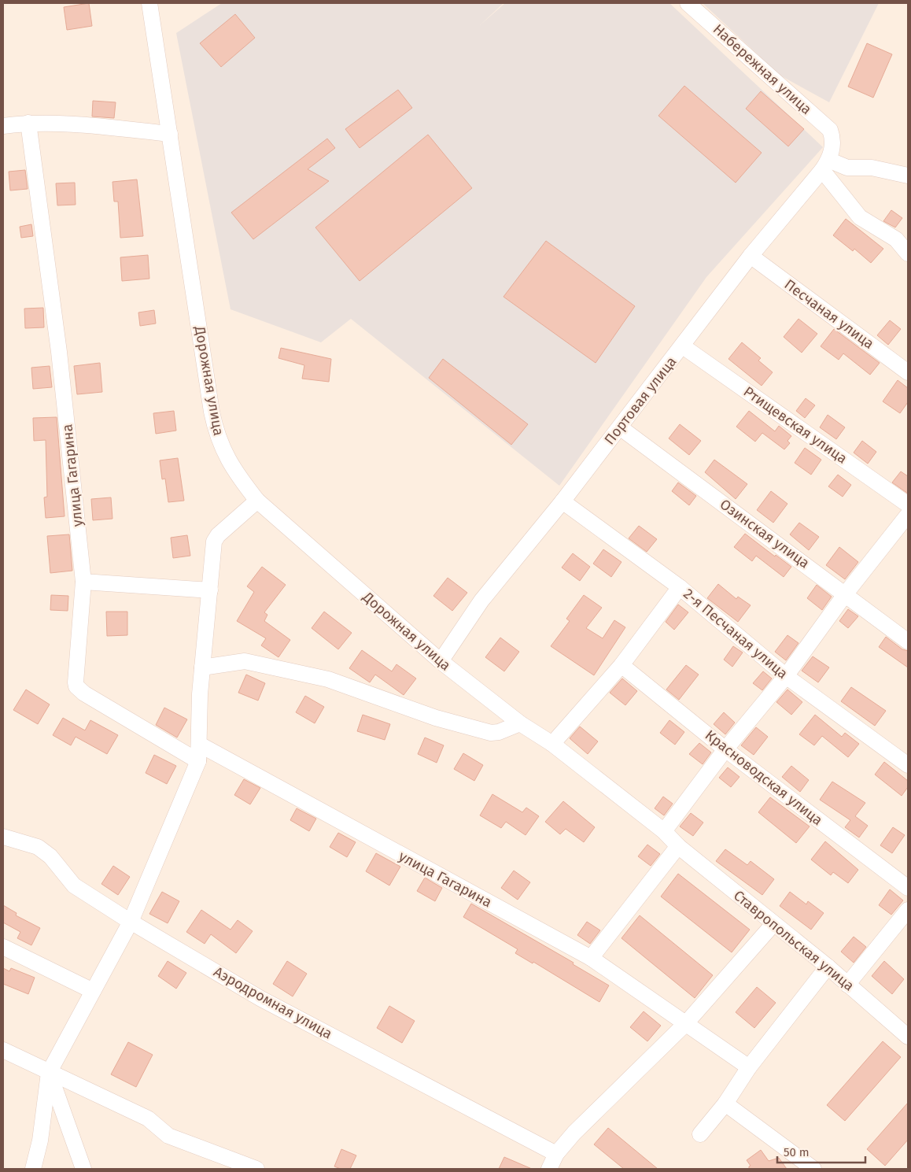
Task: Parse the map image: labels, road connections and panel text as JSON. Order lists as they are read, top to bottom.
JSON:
{
  "streets": {
    "street": [
      "Набережная улица",
      "Песчаная улица",
      "Дорожная улица",
      "Портовая улица",
      "Ртищевская улица",
      "улица Гагарина",
      "Озинская улица",
      "2-я Песчаная улица",
      "Красноводская улица",
      "Ставропольская улица",
      "Аэродромная улица"
    ]
  },
  "crossings": [
    ["Набережная улица", "Портовая улица"],
    ["Песчаная улица", "Портовая улица"],
    ["Дорожная улица", "Портовая улица"],
    ["Дорожная улица", "Ставропольская улица"],
    ["Портовая улица", "Ртищевская улица"],
    ["Портовая улица", "Озинская улица"],
    ["Портовая улица", "2-я Песчаная улица"]
  ],
  "scale_bar": "50 m"
}
